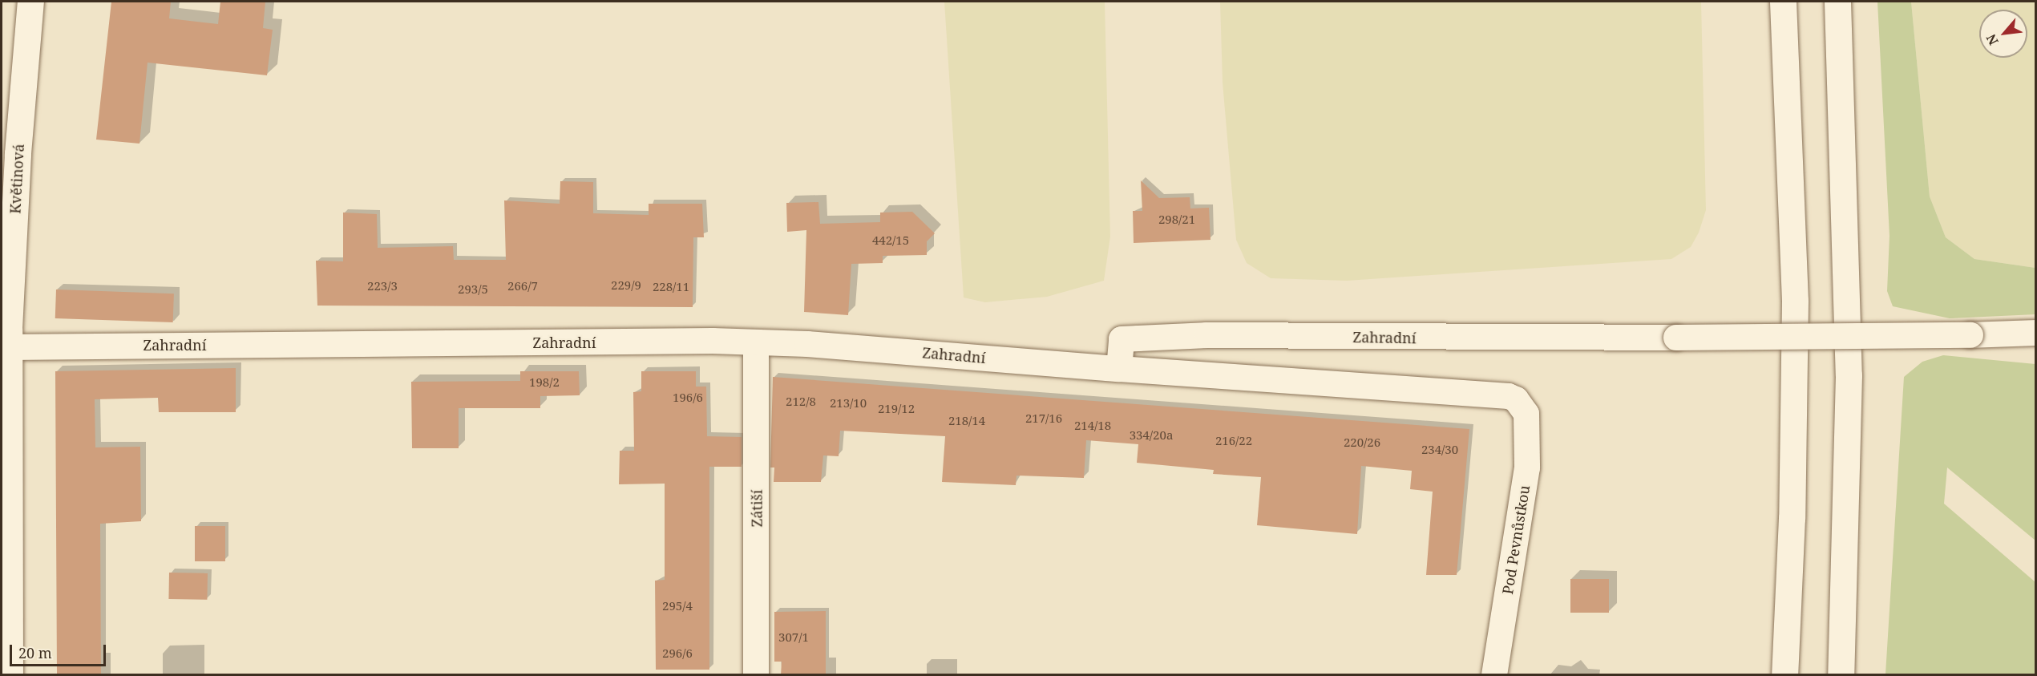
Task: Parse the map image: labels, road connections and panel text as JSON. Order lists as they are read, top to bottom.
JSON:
{
  "streets": {
    "main road": ["Květinová"],
    "street": ["Zahradní", "Zátiší", "Pod Pevnůstkou"]
  },
  "crossings": [
    ["Květinová", "Zahradní"],
    ["Zahradní", "Zátiší"],
    ["Zahradní", "Pod Pevnůstkou"]
  ],
  "house_numbers": [
    "298/21",
    "442/15",
    "229/9",
    "223/3",
    "266/7",
    "228/11",
    "293/5",
    "198/2",
    "196/6",
    "212/8",
    "213/10",
    "219/12",
    "217/16",
    "218/14",
    "214/18",
    "334/20a",
    "216/22",
    "220/26",
    "234/30",
    "295/4",
    "307/1",
    "296/6"
  ],
  "scale_bar": "20 m",
  "north": "bottom left"
}
